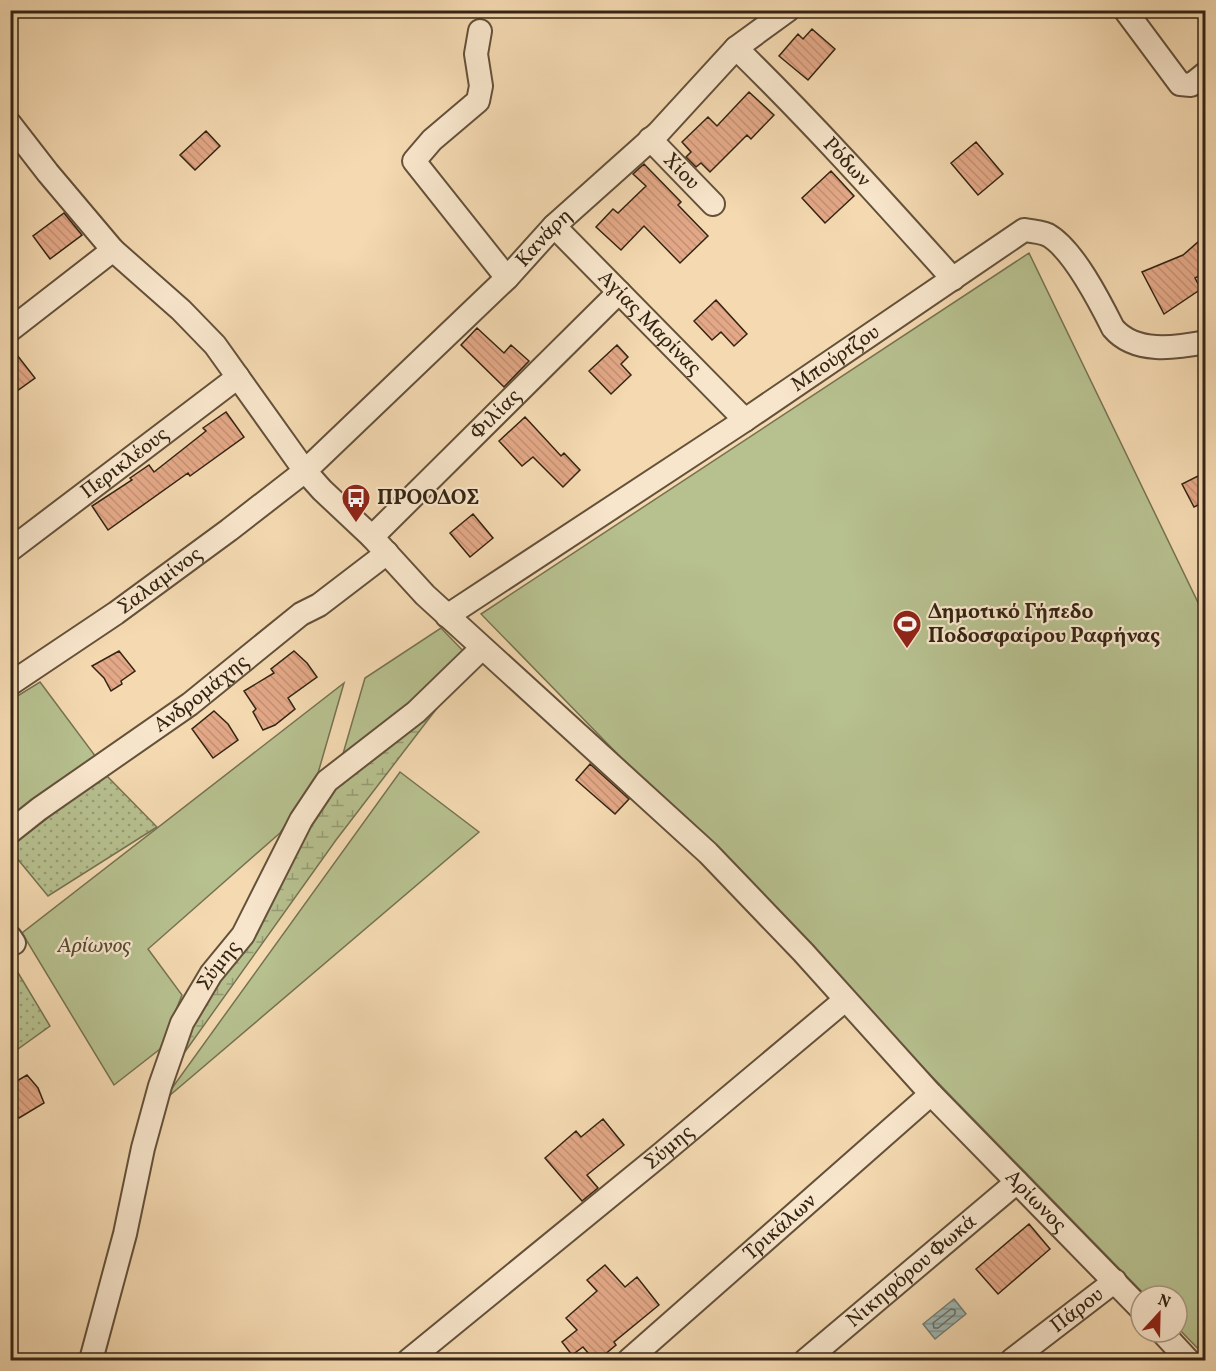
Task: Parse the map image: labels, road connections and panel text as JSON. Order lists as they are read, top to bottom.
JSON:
{
  "streets": {
    "street": [
      "Ρόδων",
      "Χίου",
      "Κανάρη",
      "Αγίας Μαρίνας",
      "Μπούρτζου",
      "Φιλίας",
      "Περικλέους",
      "Σαλαμίνος",
      "Ανδρομάχης",
      "Σύμης",
      "Αρίωνος",
      "Τρικάλων",
      "Νικηφόρου Φωκά",
      "Πάρου"
    ]
  },
  "crossings": [
    ["Ρόδων", "Κανάρη"],
    ["Ρόδων", "Μπούρτζου"],
    ["Χίου", "Κανάρη"],
    ["Κανάρη", "Αγίας Μαρίνας"],
    ["Κανάρη", "Σαλαμίνος"],
    ["Κανάρη", "Αρίωνος"],
    ["Αγίας Μαρίνας", "Μπούρτζου"],
    ["Αγίας Μαρίνας", "Φιλίας"],
    ["Μπούρτζου", "Αρίωνος"],
    ["Φιλίας", "Αρίωνος"],
    ["Περικλέους", "Αρίωνος"],
    ["Σαλαμίνος", "Αρίωνος"],
    ["Ανδρομάχης", "Αρίωνος"],
    ["Σύμης", "Αρίωνος"],
    ["Αρίωνος", "Τρικάλων"],
    ["Αρίωνος", "Νικηφόρου Φωκά"],
    ["Αρίωνος", "Πάρου"]
  ],
  "parks": ["Αρίωνος"],
  "places": {
    "bus stop": ["ΠΡΟΟΔΟΣ"],
    "sports": ["Δημοτικό Γήπεδο Ποδοσφαίρου Ραφήνας"]
  },
  "north": "top"
}
